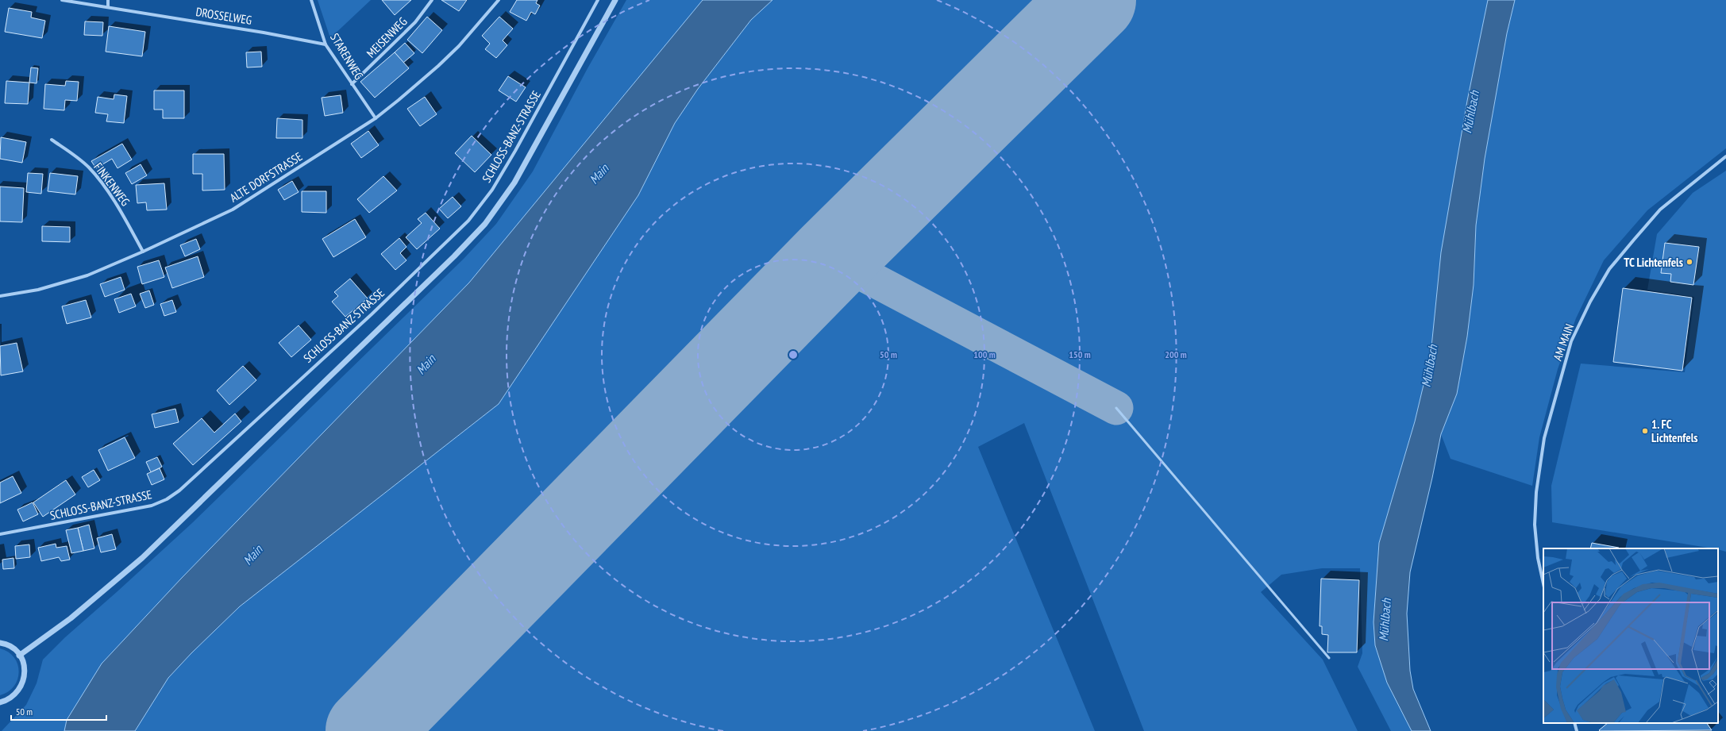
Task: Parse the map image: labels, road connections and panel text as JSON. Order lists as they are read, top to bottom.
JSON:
{
  "streets": {
    "street": [
      "DROSSELWEG",
      "MEISENWEG",
      "STARENWEG",
      "SCHLOSS-BANZ-STRASSE",
      "ALTE DORFSTRASSE",
      "FINKENWEG",
      "AM MAIN"
    ]
  },
  "crossings": [
    ["DROSSELWEG", "STARENWEG"],
    ["MEISENWEG", "STARENWEG"],
    ["STARENWEG", "ALTE DORFSTRASSE"],
    ["ALTE DORFSTRASSE", "FINKENWEG"]
  ],
  "water": ["Mühlbach", "Main"],
  "places": ["TC Lichtenfels", "1. FC Lichtenfels"],
  "scale_bar": "50 m",
  "rings": [
    "50 m",
    "100 m",
    "150 m",
    "200 m"
  ]
}
